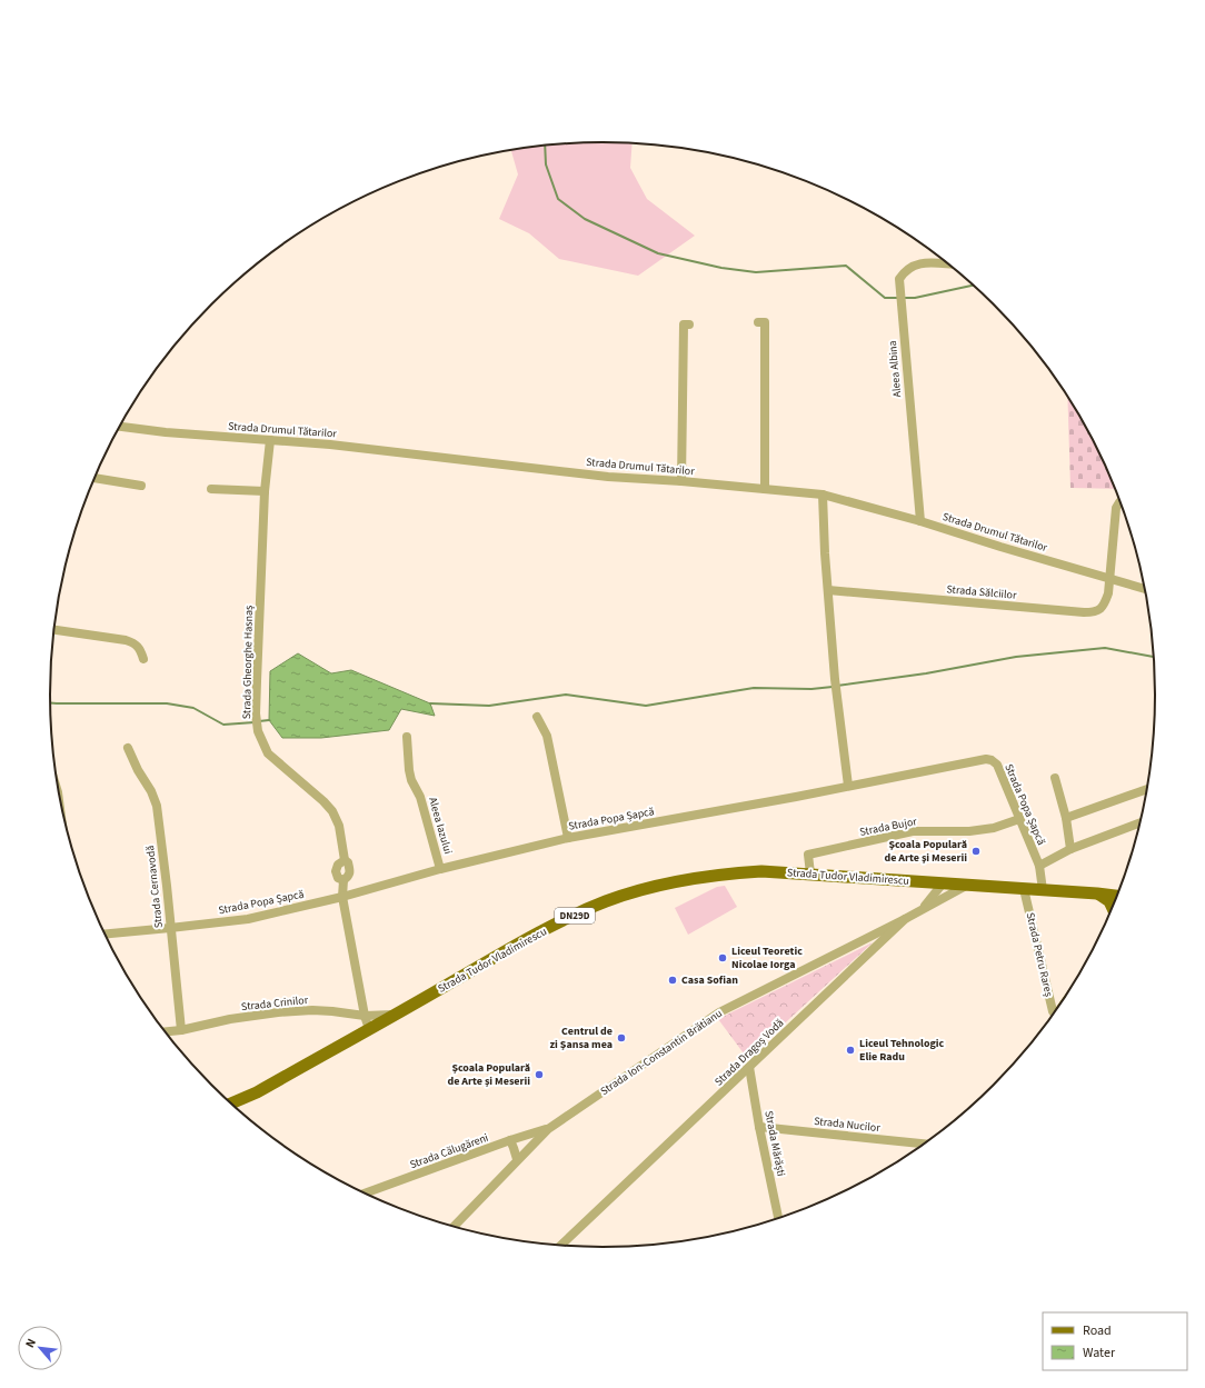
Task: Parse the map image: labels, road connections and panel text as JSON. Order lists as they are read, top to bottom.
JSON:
{
  "streets": {
    "main road": ["Strada Tudor Vladimirescu", "DN29D"],
    "street": [
      "Aleea Albina",
      "Strada Drumul Tătarilor",
      "Strada Sălciilor",
      "Strada Gheorghe Hasnaș",
      "Strada Popa Șapcă",
      "Aleea Iazului",
      "Strada Bujor",
      "Strada Cernavodă",
      "Strada Petru Rareș",
      "Strada Crinilor",
      "Strada Ion-Constantin Brătianu",
      "Strada Dragoș Vodă",
      "Strada Nucilor",
      "Strada Mărăști",
      "Strada Călugăreni"
    ]
  },
  "crossings": [
    ["Aleea Albina", "Strada Drumul Tătarilor"],
    ["Strada Drumul Tătarilor", "Strada Sălciilor"],
    ["Strada Drumul Tătarilor", "Strada Gheorghe Hasnaș"],
    ["Strada Gheorghe Hasnaș", "Strada Popa Șapcă"],
    ["Strada Gheorghe Hasnaș", "Strada Tudor Vladimirescu"],
    ["Strada Gheorghe Hasnaș", "Strada Crinilor"],
    ["Strada Popa Șapcă", "Aleea Iazului"],
    ["Strada Popa Șapcă", "Strada Bujor"],
    ["Strada Popa Șapcă", "Strada Cernavodă"],
    ["Strada Popa Șapcă", "DN29D"],
    ["Strada Bujor", "Strada Tudor Vladimirescu"],
    ["Strada Tudor Vladimirescu", "DN29D"],
    ["Strada Tudor Vladimirescu", "Strada Crinilor"],
    ["Strada Tudor Vladimirescu", "Strada Dragoș Vodă"],
    ["Strada Cernavodă", "Strada Crinilor"],
    ["DN29D", "Strada Petru Rareș"],
    ["DN29D", "Strada Dragoș Vodă"],
    ["Strada Ion-Constantin Brătianu", "Strada Dragoș Vodă"],
    ["Strada Ion-Constantin Brătianu", "Strada Călugăreni"],
    ["Strada Dragoș Vodă", "Strada Mărăști"],
    ["Strada Nucilor", "Strada Mărăști"]
  ],
  "places": [
    "Şcoala Populară de Arte şi Meserii",
    "Liceul Teoretic Nicolae Iorga",
    "Casa Sofian",
    "Centrul de zi Șansa mea",
    "Liceul Tehnologic Elie Radu",
    "Școala Populară de Arte și Meserii"
  ],
  "legend": ["Road", "Water"],
  "north": "top left"
}
